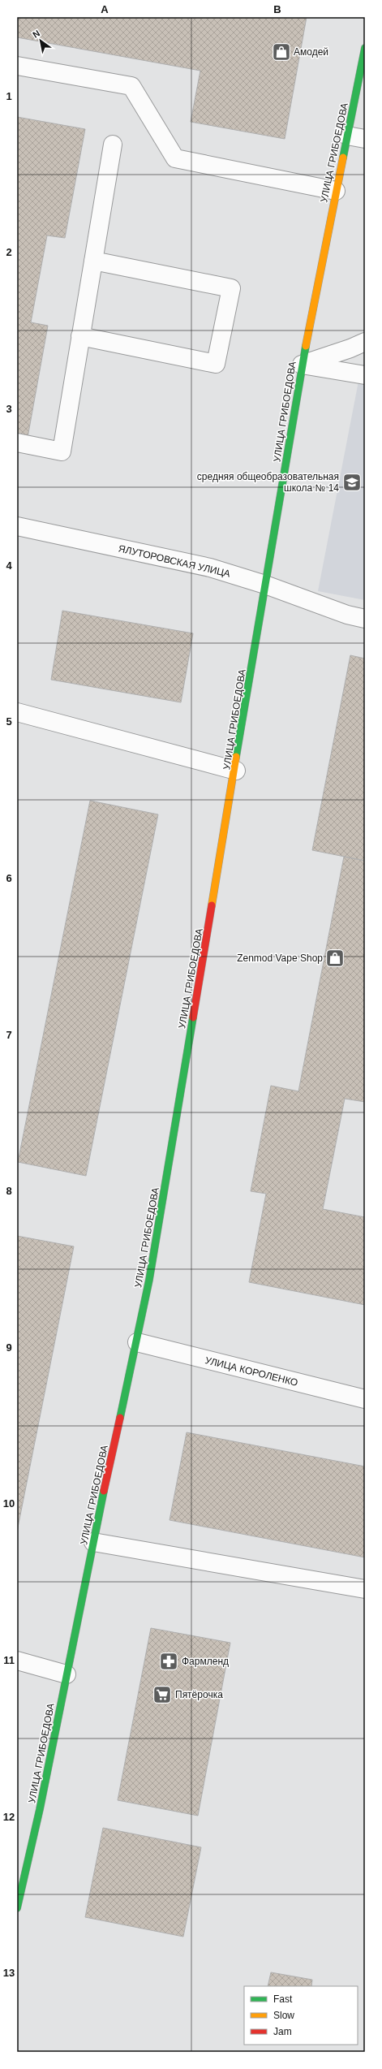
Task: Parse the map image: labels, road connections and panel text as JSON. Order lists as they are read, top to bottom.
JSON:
{
  "streets": {
    "street": ["УЛИЦА ГРИБОЕДОВА", "ЯЛУТОРОВСКАЯ УЛИЦА", "УЛИЦА КОРОЛЕНКО"]
  },
  "crossings": [
    ["УЛИЦА ГРИБОЕДОВА", "ЯЛУТОРОВСКАЯ УЛИЦА"],
    ["УЛИЦА ГРИБОЕДОВА", "УЛИЦА КОРОЛЕНКО"]
  ],
  "places": {
    "shop": ["Амодей", "Zenmod Vape Shop"],
    "school or university": ["средняя общеобразовательная школа № 14"],
    "pharmacy": ["Фармленд"],
    "supermarket": ["Пятёрочка"]
  },
  "legend": ["Fast", "Slow", "Jam"],
  "north": "top left",
  "grid": {
    "columns": ["A", "B"],
    "rows": [
      "1",
      "2",
      "3",
      "4",
      "5",
      "6",
      "7",
      "8",
      "9",
      "10",
      "11",
      "12",
      "13"
    ]
  }
}
